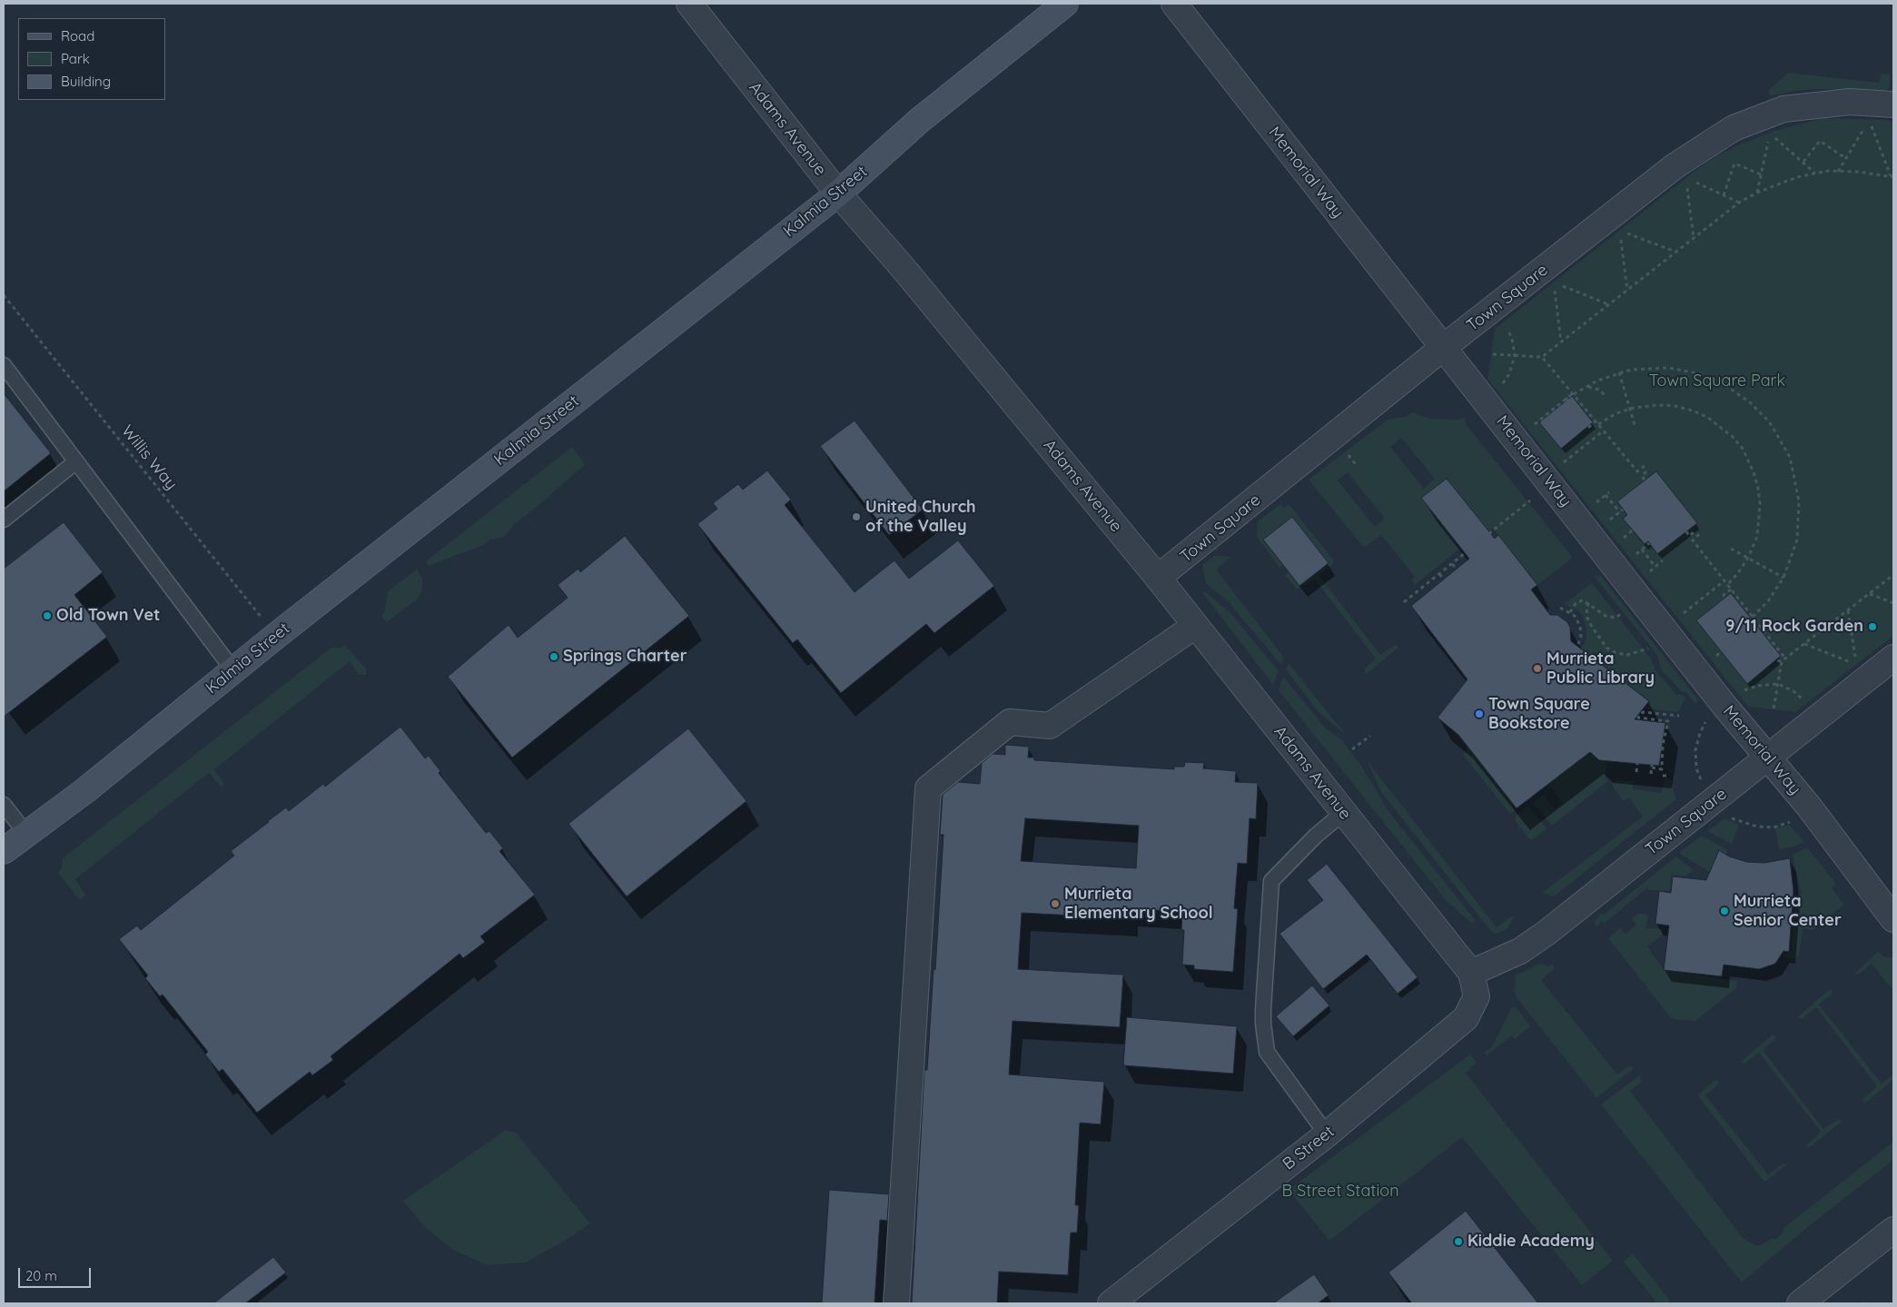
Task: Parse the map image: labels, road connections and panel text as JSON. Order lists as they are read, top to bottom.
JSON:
{
  "streets": {
    "main road": ["Kalmia Street"],
    "street": [
      "Adams Avenue",
      "Memorial Way",
      "Town Square",
      "B Street"
    ],
    "path": ["Willis Way"]
  },
  "crossings": [
    ["Adams Avenue", "Kalmia Street"],
    ["Adams Avenue", "Town Square"],
    ["Adams Avenue", "B Street"],
    ["Memorial Way", "Town Square"],
    ["Kalmia Street", "Willis Way"],
    ["Town Square", "B Street"]
  ],
  "parks": ["Town Square Park", "B Street Station"],
  "places": [
    "United Church of the Valley",
    "Old Town Vet",
    "9/11 Rock Garden",
    "Springs Charter",
    "Murrieta Public Library",
    "Town Square Bookstore",
    "Murrieta Elementary School",
    "Murrieta Senior Center",
    "Kiddie Academy"
  ],
  "legend": ["Road", "Park", "Building"],
  "scale_bar": "20 m"
}
